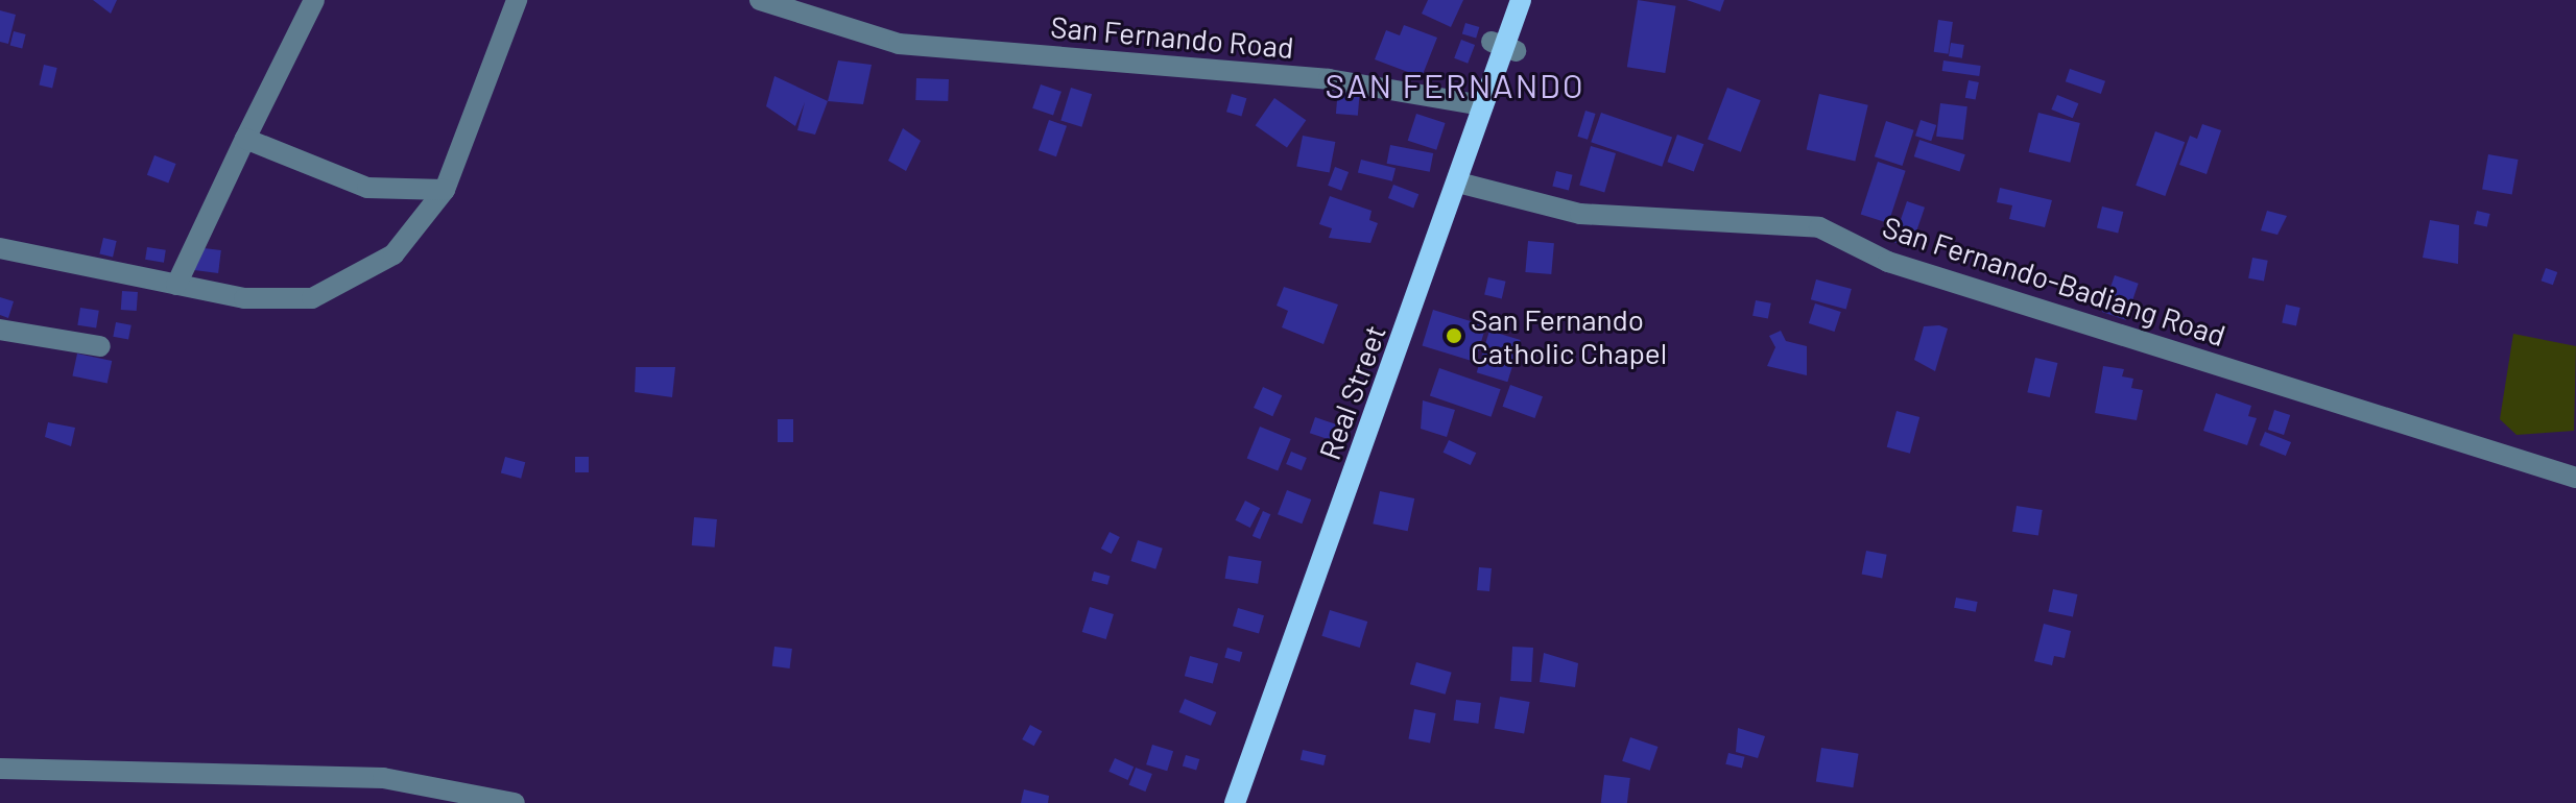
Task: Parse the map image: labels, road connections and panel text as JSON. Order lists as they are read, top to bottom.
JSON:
{
  "streets": {
    "main road": ["Real Street"],
    "street": ["San Fernando Road", "San Fernando-Badiang Road"]
  },
  "crossings": [
    ["San Fernando Road", "Real Street"],
    ["San Fernando-Badiang Road", "Real Street"]
  ],
  "districts": ["SAN FERNANDO"],
  "places": ["San Fernando Catholic Chapel"]
}
